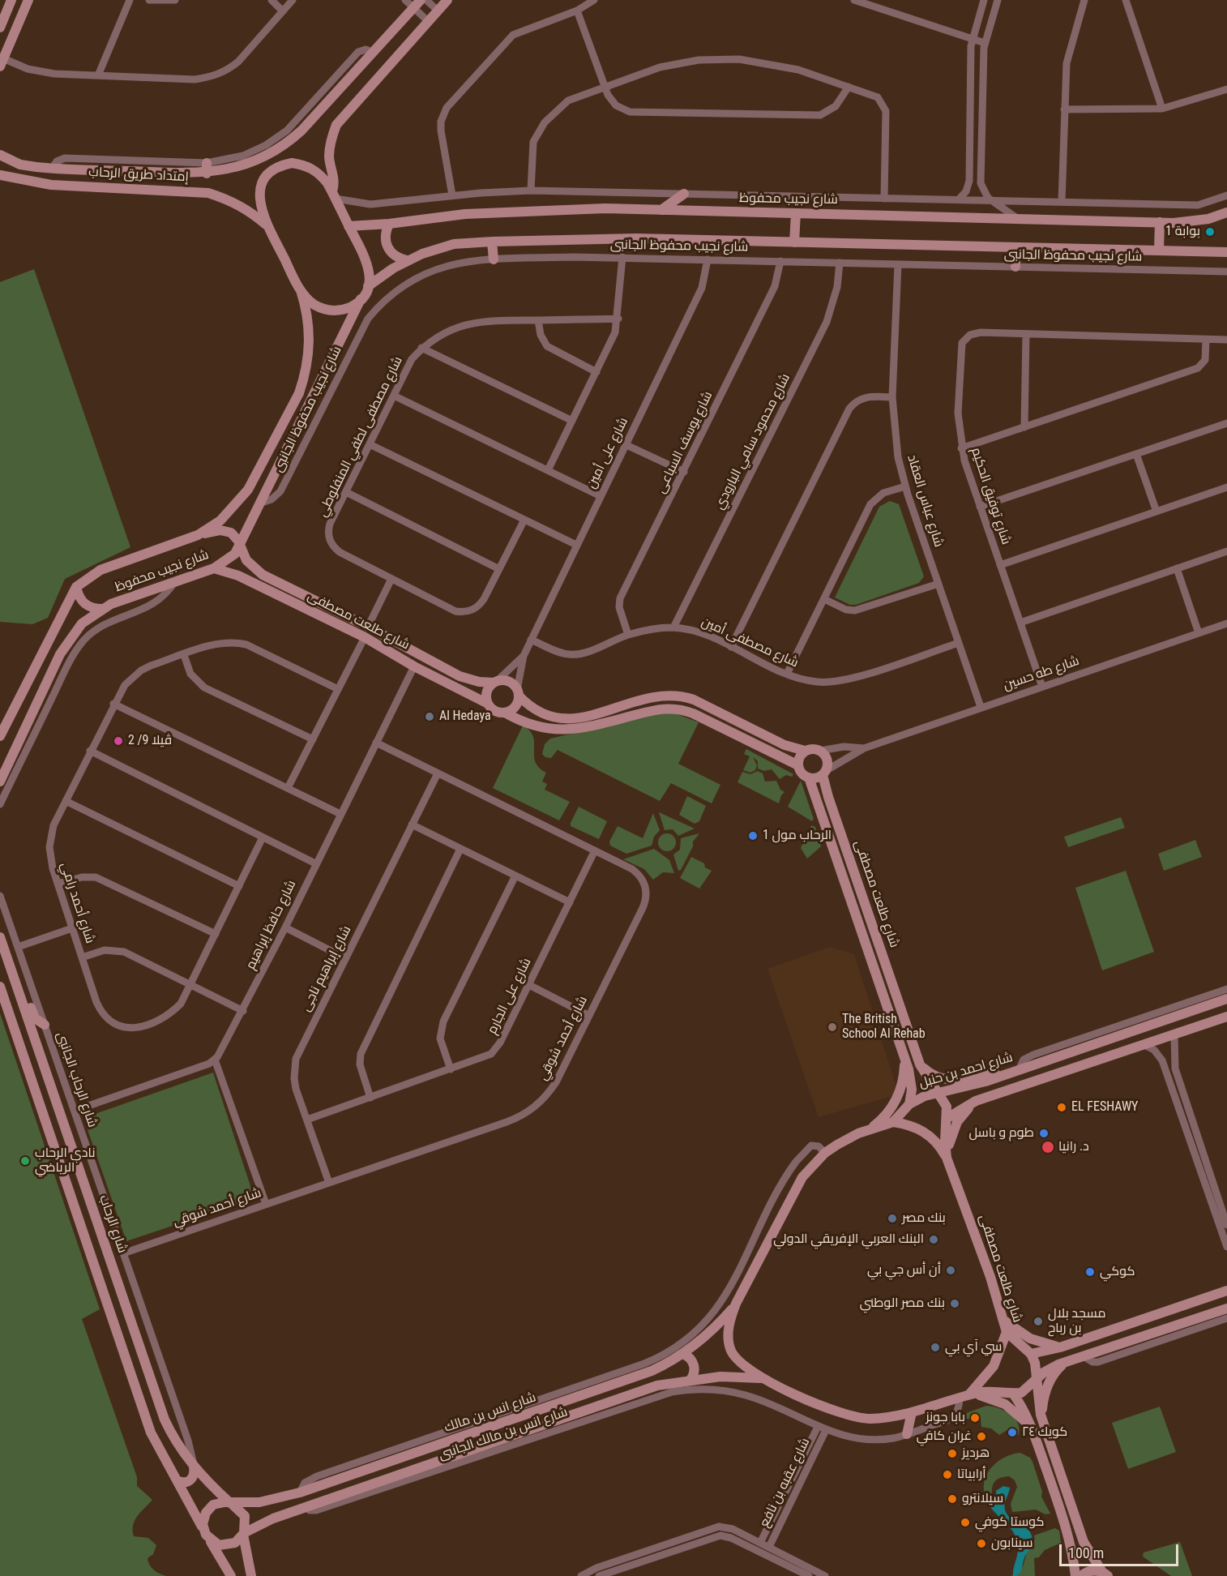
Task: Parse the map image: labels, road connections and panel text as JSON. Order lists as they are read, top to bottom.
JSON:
{
  "streets": {
    "street": [
      "إمتداد طريق الرحاب",
      "شارع نجيب محفوظ",
      "شارع نجيب محفوظ الجانبى",
      "شارع مصطفى لطفي المنفلوطي",
      "شارع محمود سامي البارودي",
      "شارع يوسف السباعى",
      "شارع على أمين",
      "شارع توفيق الحكيم",
      "شارع عباس العقاد",
      "شارع طلعت مصطفى",
      "شارع مصطفى أمين",
      "شارع طه حسين",
      "شارع أحمد رامي",
      "شارع حافظ إبراهيم",
      "شارع إبراهيم ناجى",
      "شارع على الجارم",
      "شارع أحمد شوقي",
      "شارع احمد بن حنبل",
      "شارع الرحاب الجانبى",
      "شارع الرحاب",
      "شارع انس بن مالك",
      "شارع انس بن مالك الجانبى",
      "شارع عقبه بن نافع"
    ]
  },
  "crossings": [
    ["شارع نجيب محفوظ", "شارع نجيب محفوظ الجانبى"],
    ["شارع نجيب محفوظ", "شارع طلعت مصطفى"],
    ["شارع نجيب محفوظ الجانبى", "شارع محمود سامي البارودي"],
    ["شارع نجيب محفوظ الجانبى", "شارع يوسف السباعى"],
    ["شارع نجيب محفوظ الجانبى", "شارع على أمين"],
    ["شارع نجيب محفوظ الجانبى", "شارع عباس العقاد"],
    ["شارع محمود سامي البارودي", "شارع مصطفى أمين"],
    ["شارع يوسف السباعى", "شارع مصطفى أمين"],
    ["شارع على أمين", "شارع طلعت مصطفى"],
    ["شارع على أمين", "شارع مصطفى أمين"],
    ["شارع توفيق الحكيم", "شارع طه حسين"],
    ["شارع عباس العقاد", "شارع مصطفى أمين"],
    ["شارع عباس العقاد", "شارع طه حسين"],
    ["شارع طلعت مصطفى", "شارع طه حسين"],
    ["شارع طلعت مصطفى", "شارع حافظ إبراهيم"],
    ["شارع طلعت مصطفى", "شارع احمد بن حنبل"],
    ["شارع حافظ إبراهيم", "شارع أحمد شوقي"],
    ["شارع إبراهيم ناجى", "شارع على الجارم"],
    ["شارع إبراهيم ناجى", "شارع أحمد شوقي"],
    ["شارع على الجارم", "شارع أحمد شوقي"],
    ["شارع أحمد شوقي", "شارع الرحاب الجانبى"],
    ["شارع الرحاب الجانبى", "شارع الرحاب"],
    ["شارع الرحاب", "شارع انس بن مالك"],
    ["شارع انس بن مالك", "شارع انس بن مالك الجانبى"],
    ["شارع انس بن مالك الجانبى", "شارع عقبه بن نافع"]
  ],
  "places": [
    "بوابة 1",
    "Al Hedaya",
    "ڤيلا 9/ 2",
    "الرحاب مول 1",
    "The British School Al Rehab",
    "EL FESHAWY",
    "طوم و باسل",
    "د. رانيا",
    "نادي الرحاب الرياضي",
    "بنك مصر",
    "البنك العربي الإفريقي الدولي",
    "أن أس جي بي",
    "كوكي",
    "بنك مصر الوطني",
    "مسجد بلال بن رباح",
    "سي آي بي",
    "بابا جونز",
    "كويك ٢٤",
    "غران كافي",
    "هرديز",
    "أرابياتا",
    "سيلانترو",
    "كوستا كوفي",
    "سينابون"
  ],
  "scale_bar": "100 m"
}
